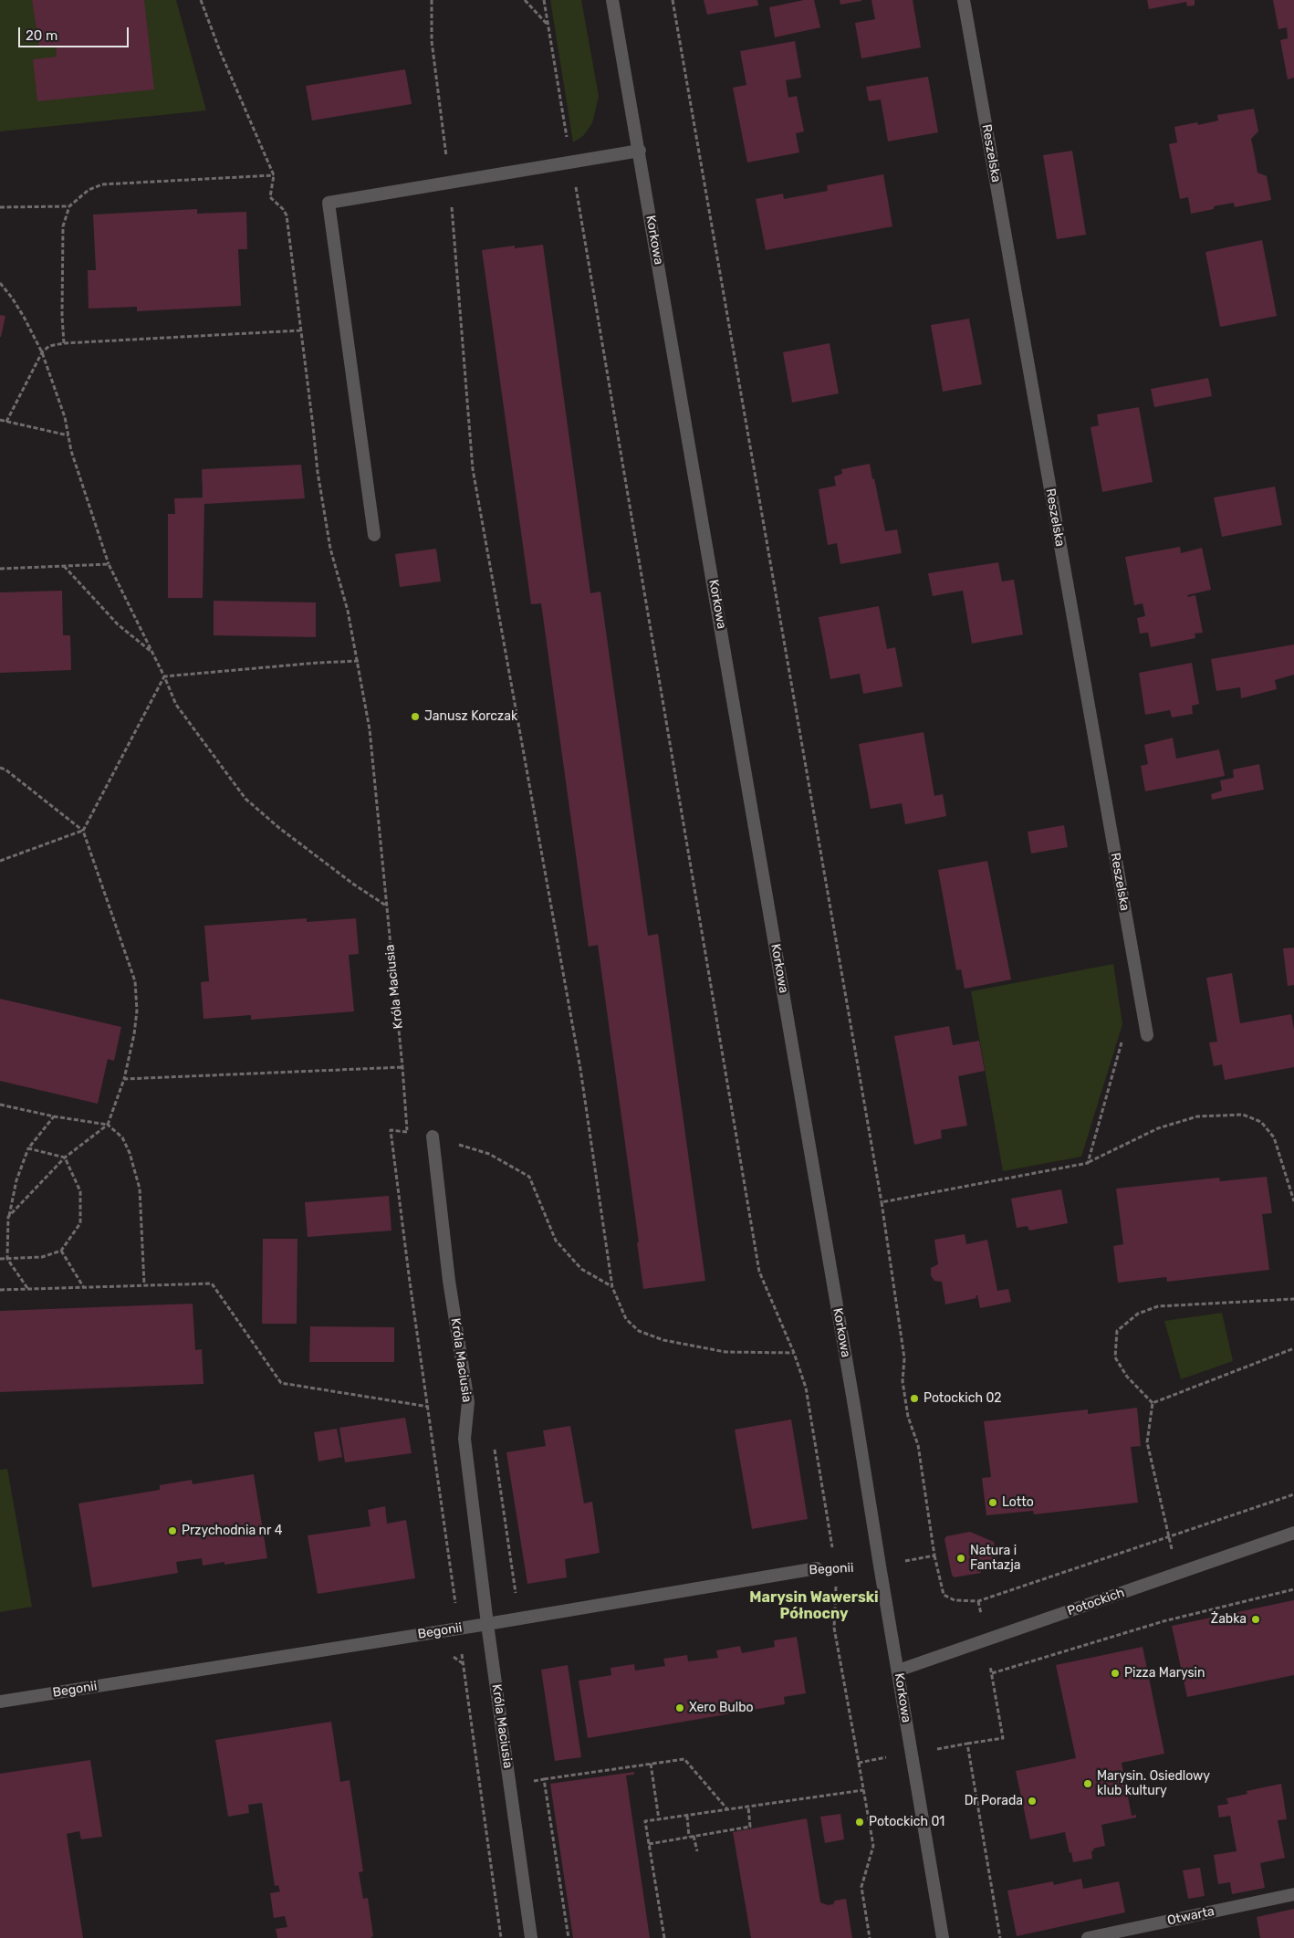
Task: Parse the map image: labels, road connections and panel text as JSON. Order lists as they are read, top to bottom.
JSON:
{
  "streets": {
    "street": [
      "Reszelska",
      "Korkowa",
      "Króla Maciusia",
      "Begonii",
      "Potockich",
      "Otwarta"
    ]
  },
  "crossings": [
    ["Korkowa", "Begonii"],
    ["Korkowa", "Potockich"],
    ["Króla Maciusia", "Begonii"]
  ],
  "districts": ["Marysin Wawerski Północny"],
  "places": [
    "Janusz Korczak",
    "Potockich 02",
    "Lotto",
    "Przychodnia nr 4",
    "Natura i Fantazja",
    "Żabka",
    "Pizza Marysin",
    "Xero Bulbo",
    "Marysin. Osiedlowy klub kultury",
    "Dr Porada",
    "Potockich 01"
  ],
  "scale_bar": "20 m"
}
